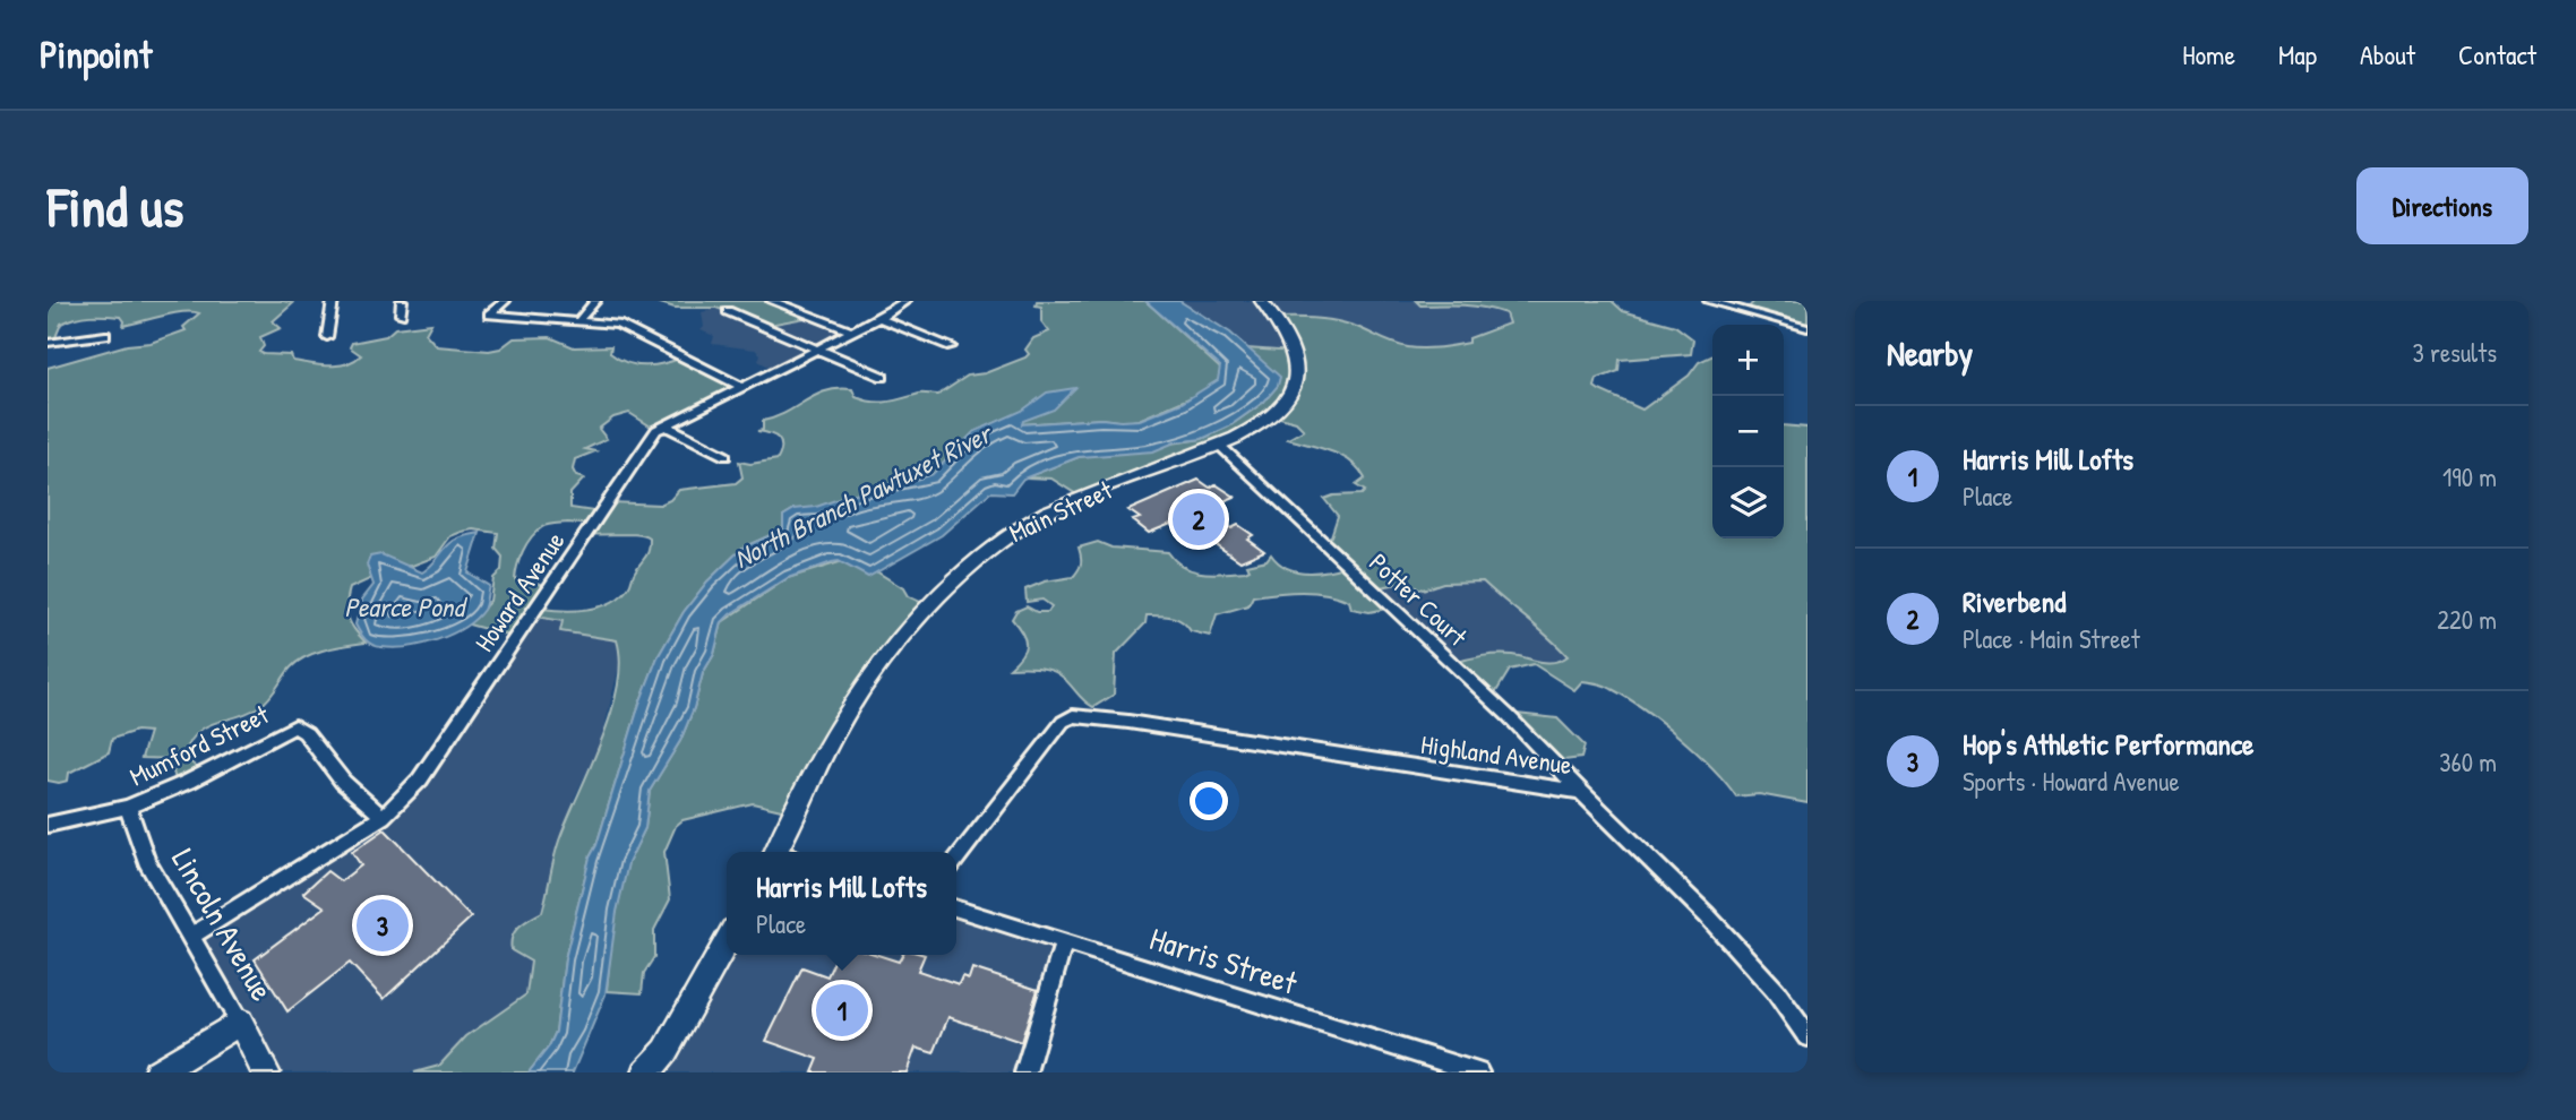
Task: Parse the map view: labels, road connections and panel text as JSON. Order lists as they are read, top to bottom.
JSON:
{
  "streets": {
    "main road": ["Main Street", "Lincoln Avenue"],
    "street": [
      "Howard Avenue",
      "Potter Court",
      "Mumford Street",
      "Highland Avenue",
      "Harris Street"
    ]
  },
  "crossings": [
    ["Main Street", "Potter Court"],
    ["Howard Avenue", "Mumford Street"],
    ["Howard Avenue", "Lincoln Avenue"],
    ["Potter Court", "Highland Avenue"],
    ["Mumford Street", "Lincoln Avenue"]
  ],
  "water": ["North Branch Pawtuxet River", "Pearce Pond"],
  "page": {
    "header": "Pinpoint",
    "nav": [
      "Home",
      "Map",
      "About",
      "Contact"
    ],
    "buttons": "Directions",
    "title": "Find us",
    "heading": ["Nearby", "3 results"],
    "map_buttons": ["+", "−"],
    "list": [
      {
        "mark": "1",
        "name": "Harris Mill Lofts",
        "note": "Place",
        "value": "190 m"
      },
      {
        "mark": "2",
        "name": "Riverbend",
        "note": "Place · Main Street",
        "value": "220 m"
      },
      {
        "mark": "3",
        "name": "Hop's Athletic Performance",
        "note": "Sports · Howard Avenue",
        "value": "360 m"
      }
    ],
    "pins": ["2", "3", "1"],
    "popup": ["Harris Mill Lofts", "Place"]
  }
}
